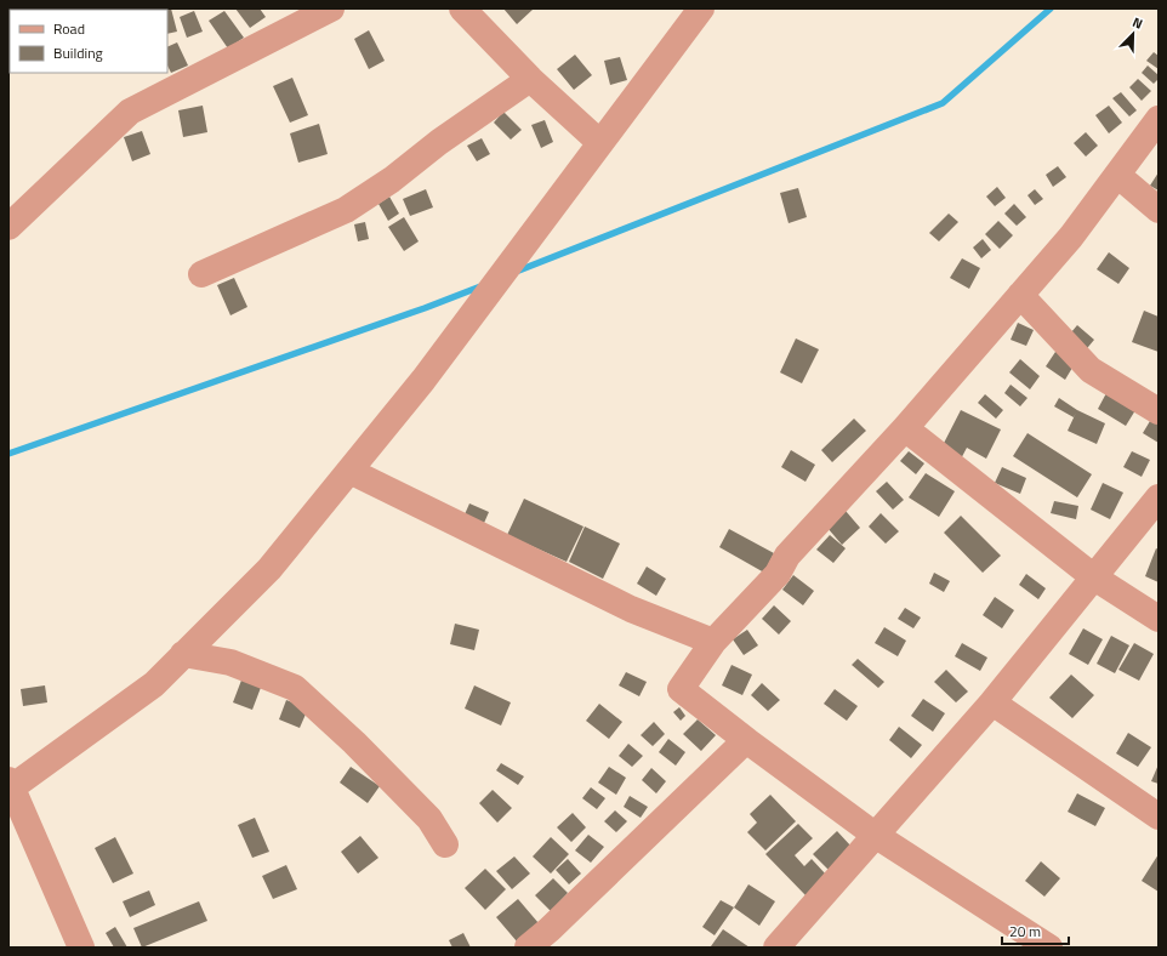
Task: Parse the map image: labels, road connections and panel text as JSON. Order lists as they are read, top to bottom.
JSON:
{
  "legend": ["Road", "Building"],
  "scale_bar": "20 m",
  "north": "top right"
}
